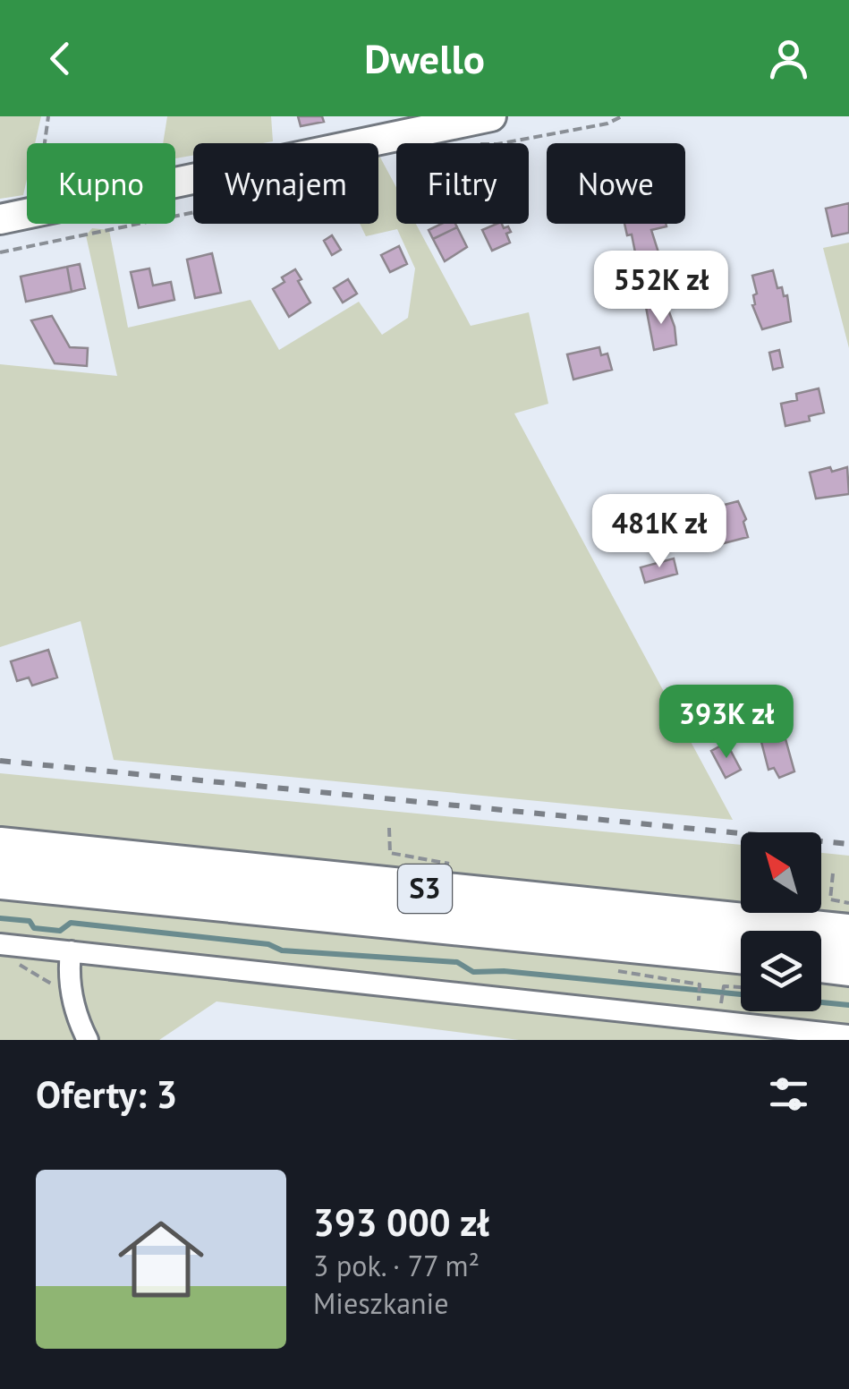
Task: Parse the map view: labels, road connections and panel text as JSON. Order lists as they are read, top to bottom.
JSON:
{
  "streets": {
    "highway": ["S3"]
  },
  "north": "top left",
  "page": {
    "header": "Dwello",
    "chip": [
      "Kupno",
      "Wynajem",
      "Filtry",
      "Nowe"
    ],
    "price": ["552K zł", "481K zł", "393K zł"],
    "heading": "Oferty: 3",
    "list": [
      {
        "name": "393 000 zł",
        "note": "3 pok. · 77 m² · Mieszkanie"
      }
    ]
  }
}
